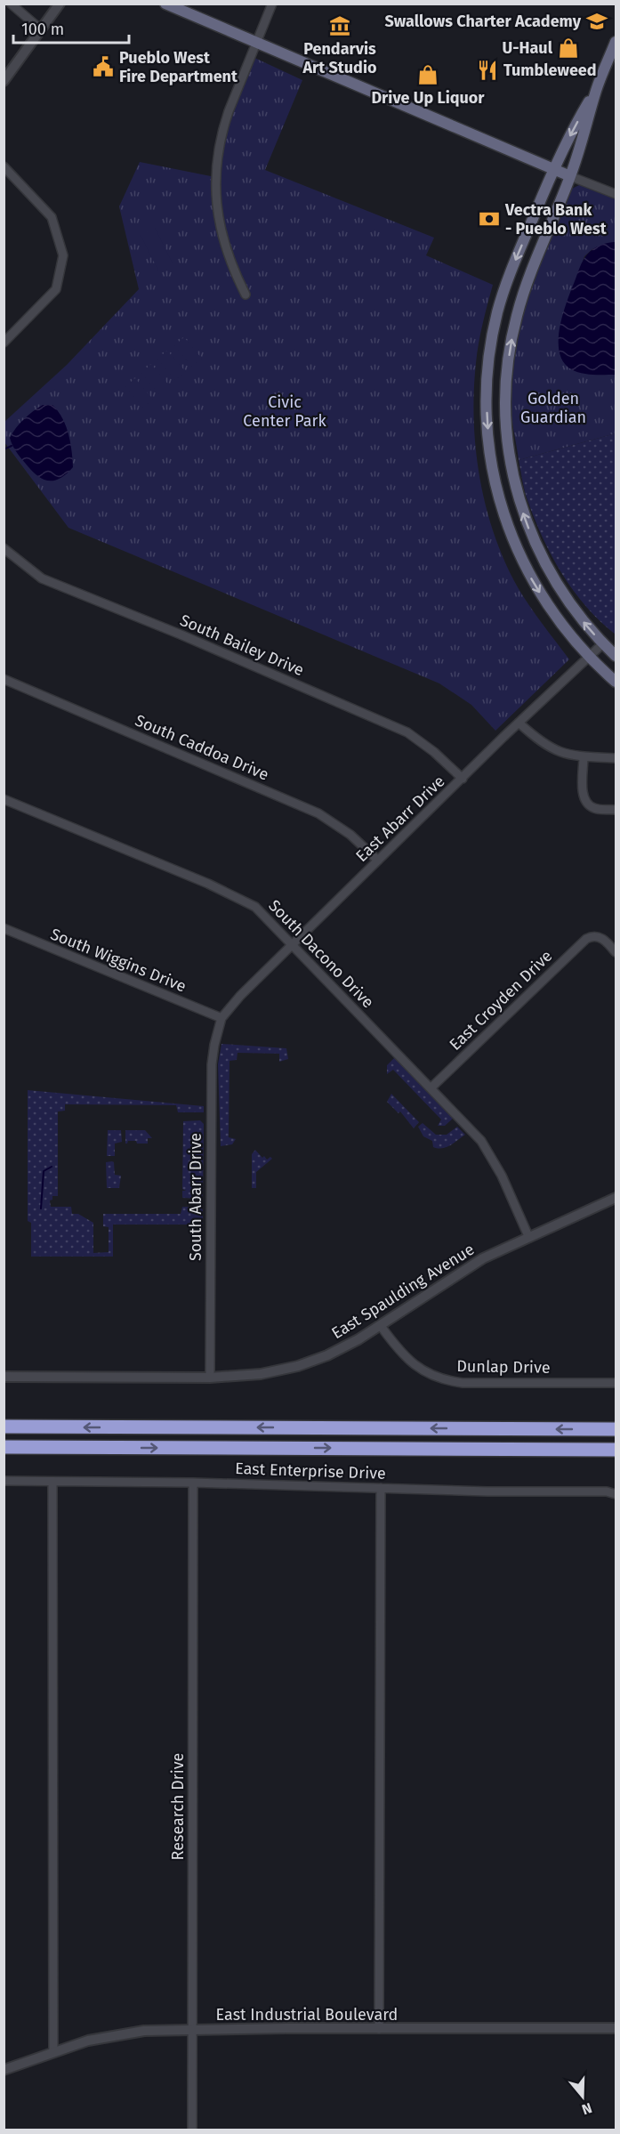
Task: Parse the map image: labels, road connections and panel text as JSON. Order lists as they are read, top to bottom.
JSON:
{
  "streets": {
    "street": [
      "South Bailey Drive",
      "South Caddoa Drive",
      "East Abarr Drive",
      "South Dacono Drive",
      "South Wiggins Drive",
      "East Croyden Drive",
      "South Abarr Drive",
      "East Spaulding Avenue",
      "Dunlap Drive",
      "East Enterprise Drive",
      "Research Drive",
      "East Industrial Boulevard"
    ]
  },
  "crossings": [
    ["South Bailey Drive", "East Abarr Drive"],
    ["South Caddoa Drive", "East Abarr Drive"],
    ["East Abarr Drive", "South Dacono Drive"],
    ["East Abarr Drive", "South Wiggins Drive"],
    ["East Abarr Drive", "South Abarr Drive"],
    ["South Dacono Drive", "East Croyden Drive"],
    ["South Dacono Drive", "East Spaulding Avenue"],
    ["South Wiggins Drive", "South Abarr Drive"],
    ["South Abarr Drive", "East Spaulding Avenue"],
    ["East Spaulding Avenue", "Dunlap Drive"],
    ["East Enterprise Drive", "Research Drive"],
    ["Research Drive", "East Industrial Boulevard"]
  ],
  "parks": ["Golden Guardian", "Civic Center Park"],
  "places": {
    "school or university": ["Swallows Charter Academy"],
    "museum": ["Pendarvis Art Studio"],
    "shop": ["U-Haul", "Drive Up Liquor"],
    "public building": ["Pueblo West Fire Department"],
    "restaurant": ["Tumbleweed"],
    "bank": ["Vectra Bank - Pueblo West"]
  },
  "scale_bar": "100 m",
  "north": "bottom"
}
